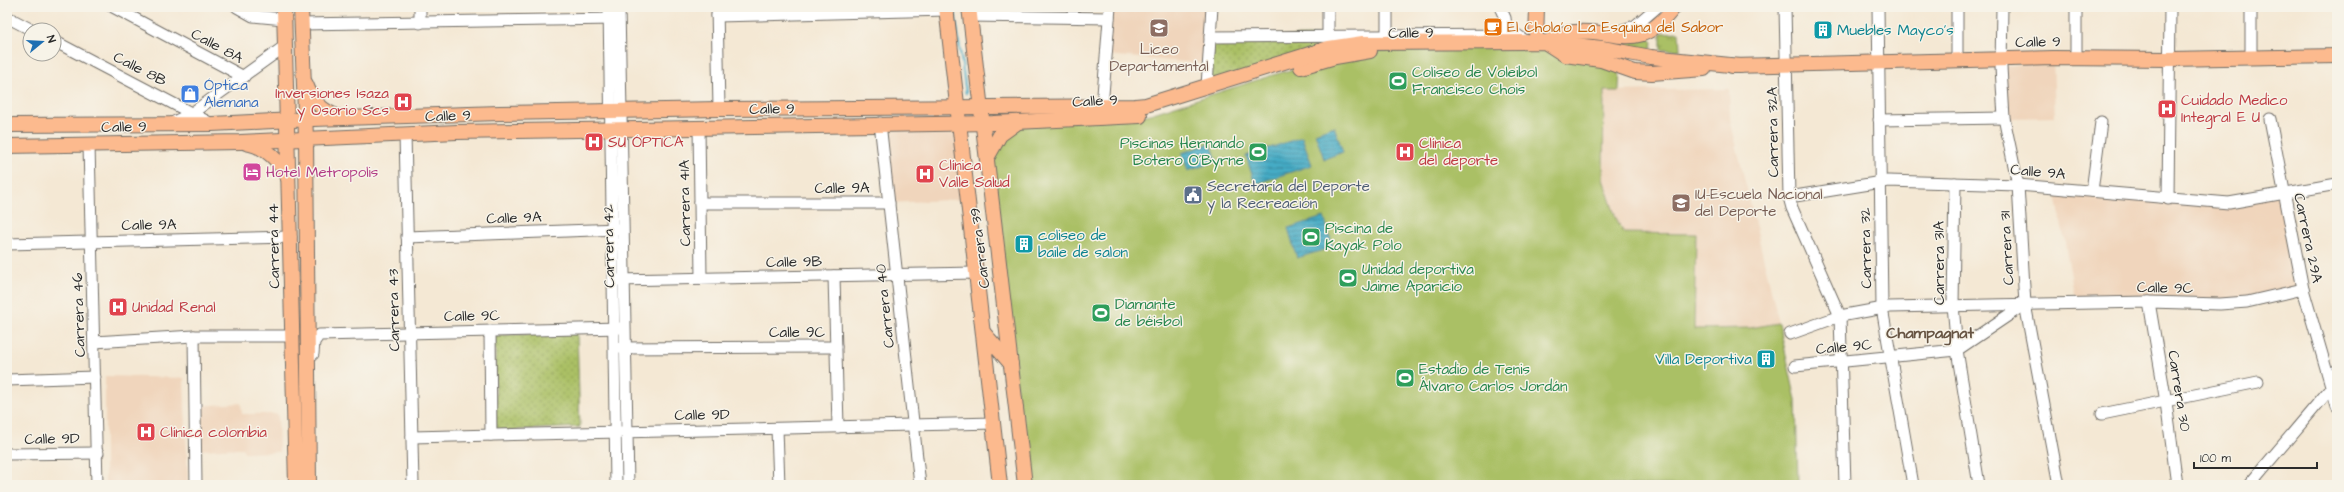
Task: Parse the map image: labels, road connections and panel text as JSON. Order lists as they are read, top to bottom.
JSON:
{
  "streets": {
    "main road": ["Calle 9", "Carrera 44", "Carrera 39"],
    "street": [
      "Calle 8A",
      "Calle 8B",
      "Carrera 32A",
      "Calle 9A",
      "Carrera 41A",
      "Carrera 29A",
      "Carrera 42",
      "Carrera 32",
      "Carrera 31",
      "Calle 9B",
      "Carrera 31A",
      "Calle 9C",
      "Carrera 40",
      "Carrera 43",
      "Carrera 46",
      "Carrera 30",
      "Calle 9D"
    ]
  },
  "crossings": [
    ["Calle 9", "Calle 8B"],
    ["Calle 9", "Carrera 32A"],
    ["Calle 9", "Carrera 41A"],
    ["Calle 9", "Carrera 44"],
    ["Calle 9", "Carrera 42"],
    ["Calle 9", "Carrera 39"],
    ["Calle 9", "Carrera 32"],
    ["Calle 9", "Carrera 31"],
    ["Calle 9", "Carrera 40"],
    ["Calle 9", "Carrera 43"],
    ["Calle 9", "Carrera 46"],
    ["Carrera 32A", "Calle 9A"],
    ["Carrera 32A", "Calle 9C"],
    ["Calle 9A", "Carrera 41A"],
    ["Calle 9A", "Carrera 29A"],
    ["Calle 9A", "Carrera 44"],
    ["Calle 9A", "Carrera 42"],
    ["Calle 9A", "Carrera 32"],
    ["Calle 9A", "Carrera 31"],
    ["Calle 9A", "Carrera 31A"],
    ["Calle 9A", "Carrera 40"],
    ["Calle 9A", "Carrera 43"],
    ["Calle 9A", "Carrera 46"],
    ["Carrera 41A", "Calle 9B"],
    ["Carrera 29A", "Calle 9C"],
    ["Carrera 42", "Calle 9B"],
    ["Carrera 42", "Calle 9C"],
    ["Carrera 42", "Calle 9D"],
    ["Carrera 39", "Calle 9B"],
    ["Carrera 39", "Calle 9D"],
    ["Carrera 32", "Calle 9C"],
    ["Carrera 31", "Calle 9C"],
    ["Calle 9B", "Carrera 40"],
    ["Carrera 31A", "Calle 9C"],
    ["Calle 9C", "Carrera 43"],
    ["Calle 9C", "Carrera 30"],
    ["Carrera 40", "Calle 9D"],
    ["Carrera 43", "Calle 9D"],
    ["Carrera 46", "Calle 9D"]
  ],
  "districts": ["Champagnat"],
  "places": {
    "cafe": ["El Chola'o La Esquina del Sabor"],
    "school or university": ["Liceo Departamental", "IU-Escuela Nacional del Deporte"],
    "building": ["Muebles Mayco's", "coliseo de baile de salon", "Villa Deportiva"],
    "sports": [
      "Coliseo de Voleibol Francisco Chois",
      "Piscinas Hernando Botero O'Byrne",
      "Piscina de Kayak Polo",
      "Unidad deportiva Jaime Aparicio",
      "Diamante de béisbol",
      "Estadio de Tenis Álvaro Carlos Jordán"
    ],
    "shop": ["Óptica Alemana"],
    "hospital": [
      "Inversiones Isaza y Osorio Scs",
      "Cuidado Medico Integral E U",
      "SU ÓPTICA",
      "Clínica del deporte",
      "Clínica Valle Salud",
      "Unidad Renal",
      "Clínica colombia"
    ],
    "hotel": ["Hotel Metropolis"],
    "public building": ["Secretaría del Deporte y la Recreación"]
  },
  "scale_bar": "100 m",
  "north": "right"
}
